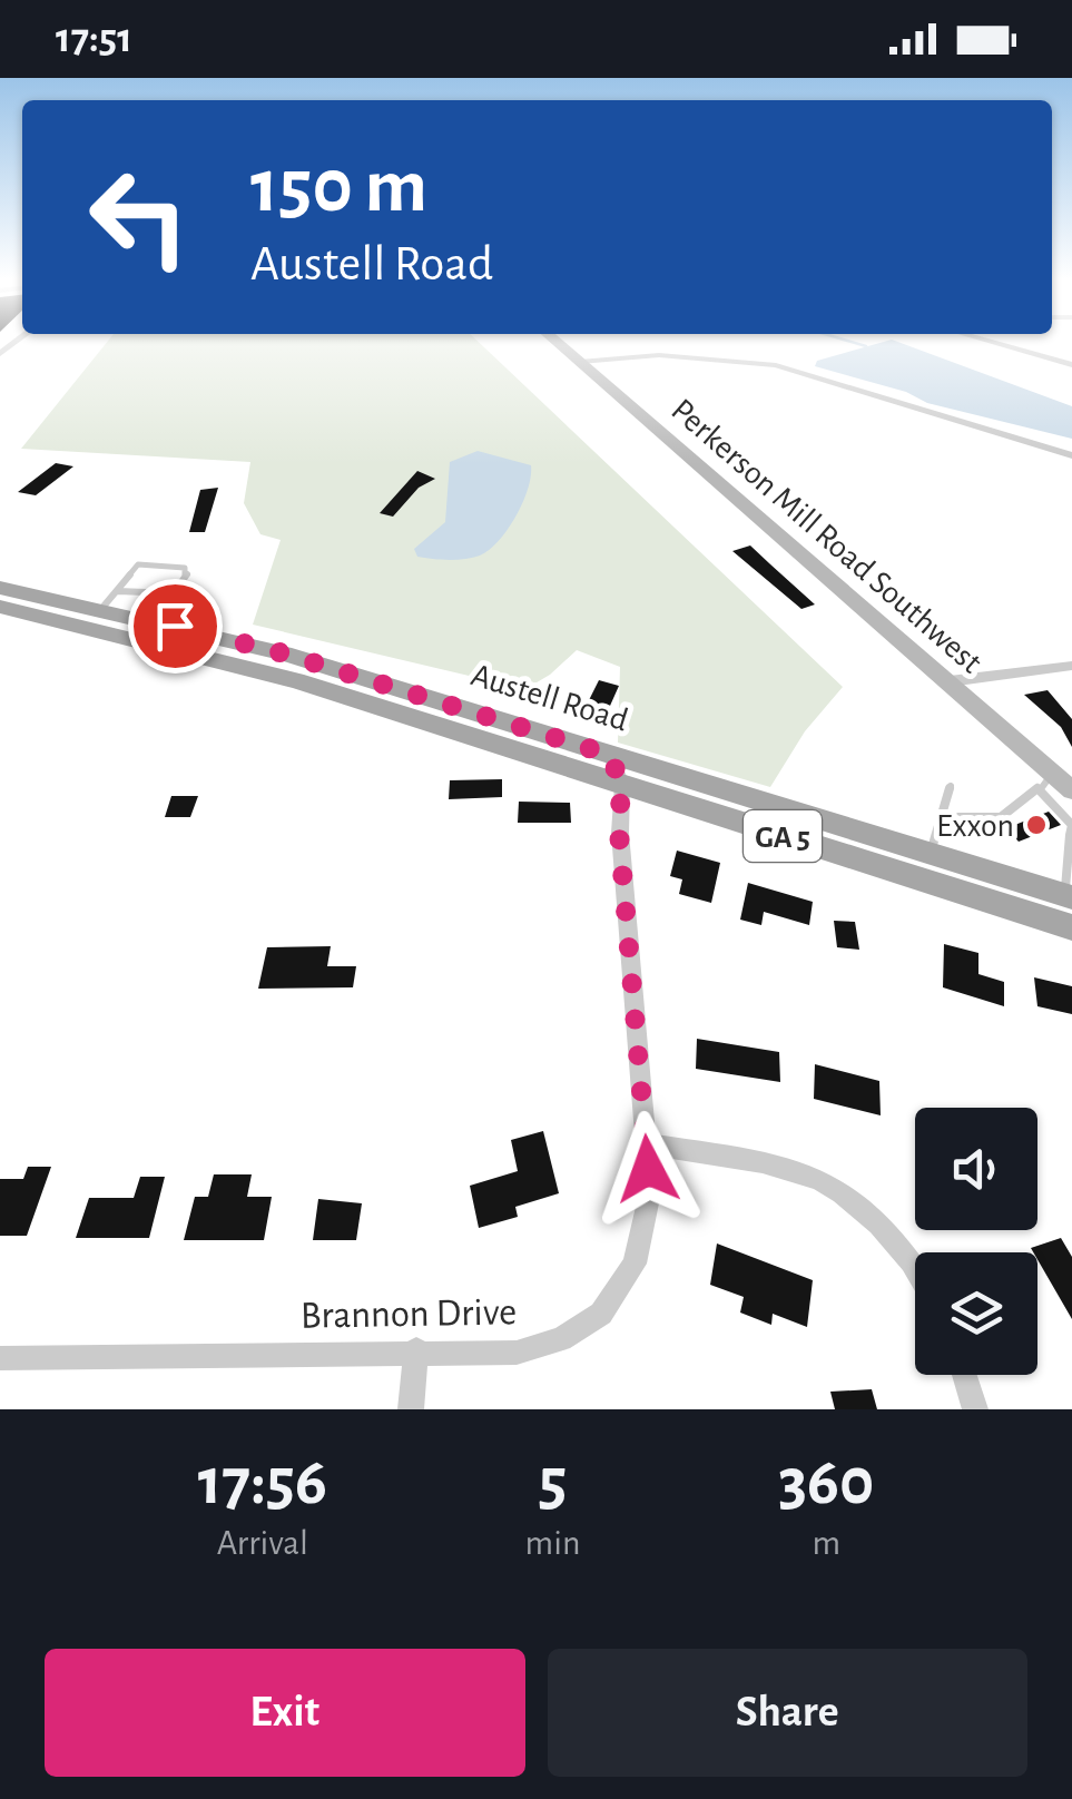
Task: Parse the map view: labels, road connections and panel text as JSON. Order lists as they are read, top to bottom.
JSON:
{
  "streets": {
    "main road": ["Austell Road", "GA 5"],
    "street": ["Perkerson Mill Road Southwest", "Brannon Drive"]
  },
  "crossings": [
    ["Austell Road", "Brannon Drive"]
  ],
  "places": ["Exxon"],
  "page": {
    "status": "17:51",
    "turn": ["150 m", "Austell Road"],
    "eta": [
      "17:56",
      "Arrival",
      "5",
      "min",
      "360",
      "m"
    ],
    "buttons": ["Exit", "Share"]
  }
}
